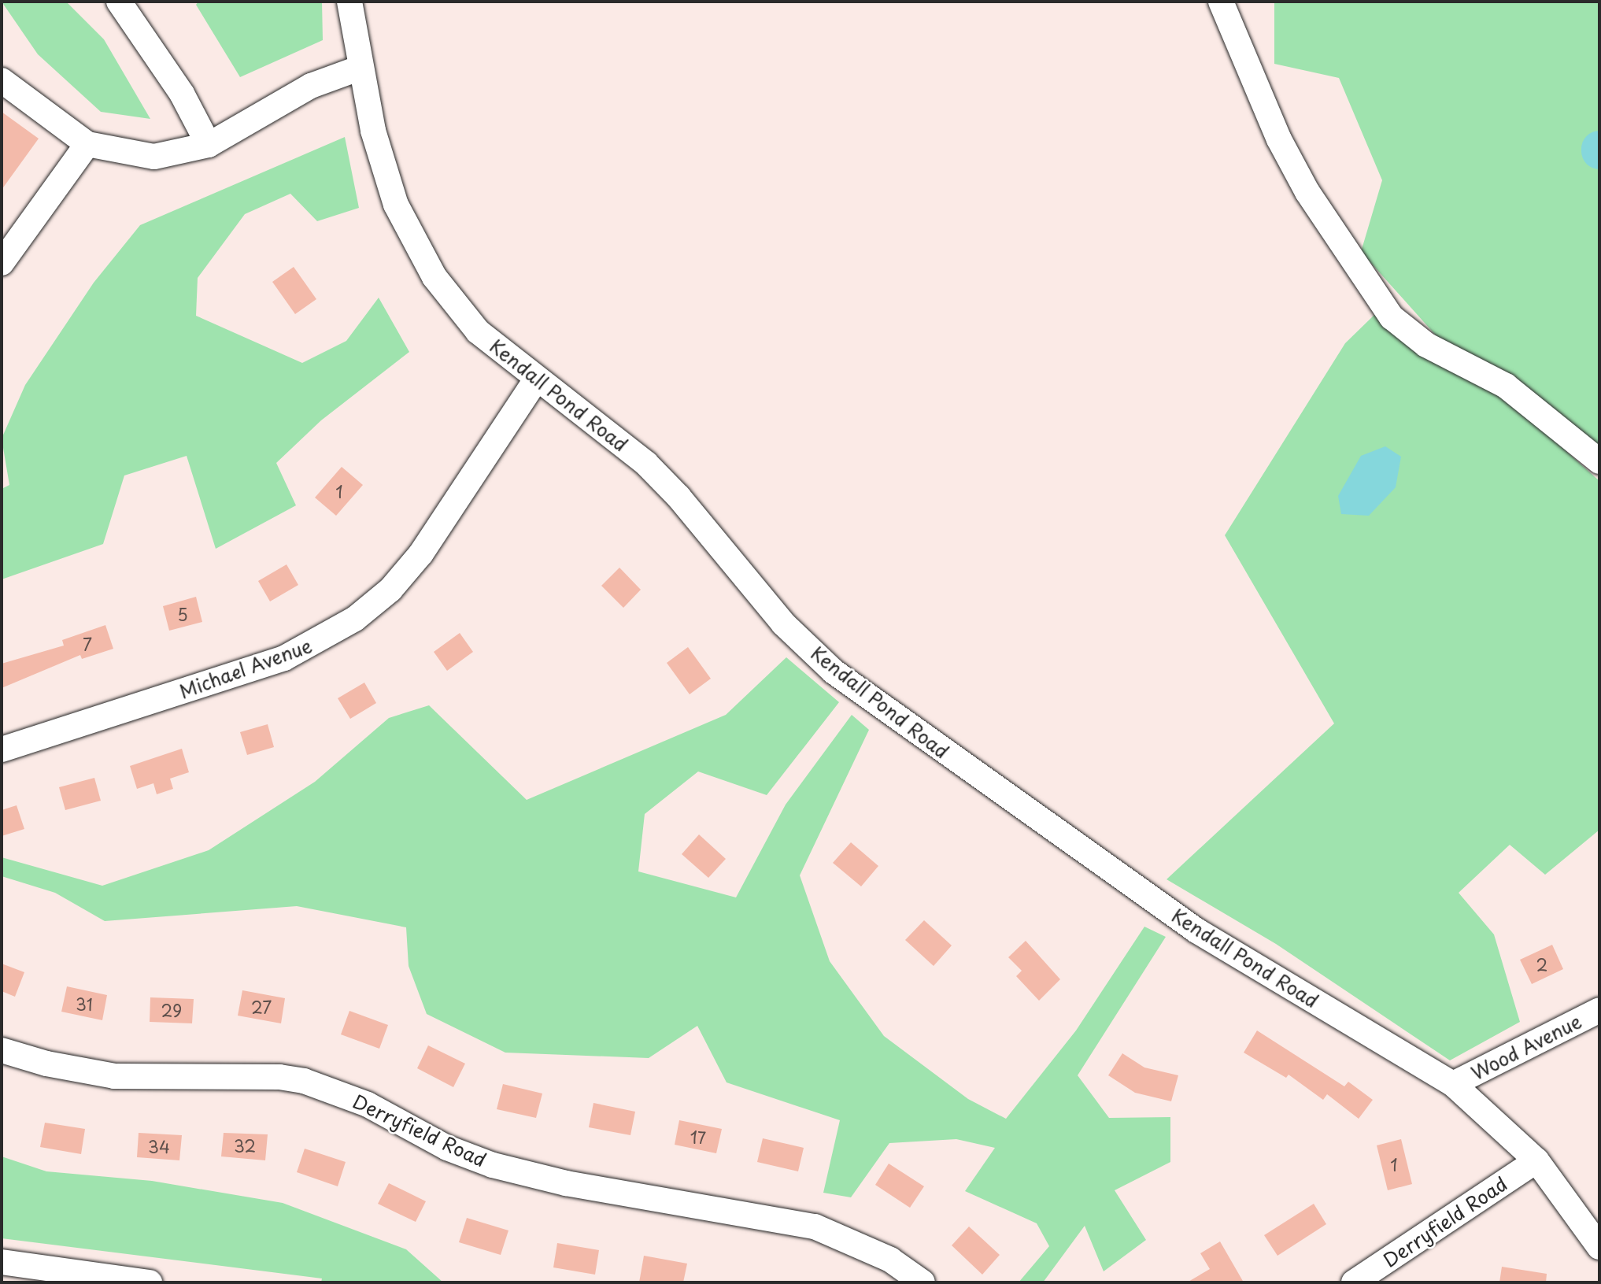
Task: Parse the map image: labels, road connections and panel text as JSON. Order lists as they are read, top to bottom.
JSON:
{
  "streets": {
    "street": [
      "Kendall Pond Road",
      "Michael Avenue",
      "Wood Avenue",
      "Derryfield Road"
    ]
  },
  "crossings": [
    ["Kendall Pond Road", "Michael Avenue"],
    ["Kendall Pond Road", "Wood Avenue"],
    ["Kendall Pond Road", "Derryfield Road"]
  ],
  "house_numbers": [
    "1",
    "5",
    "7",
    "2",
    "31",
    "27",
    "29",
    "17",
    "32",
    "34",
    "1"
  ]
}
